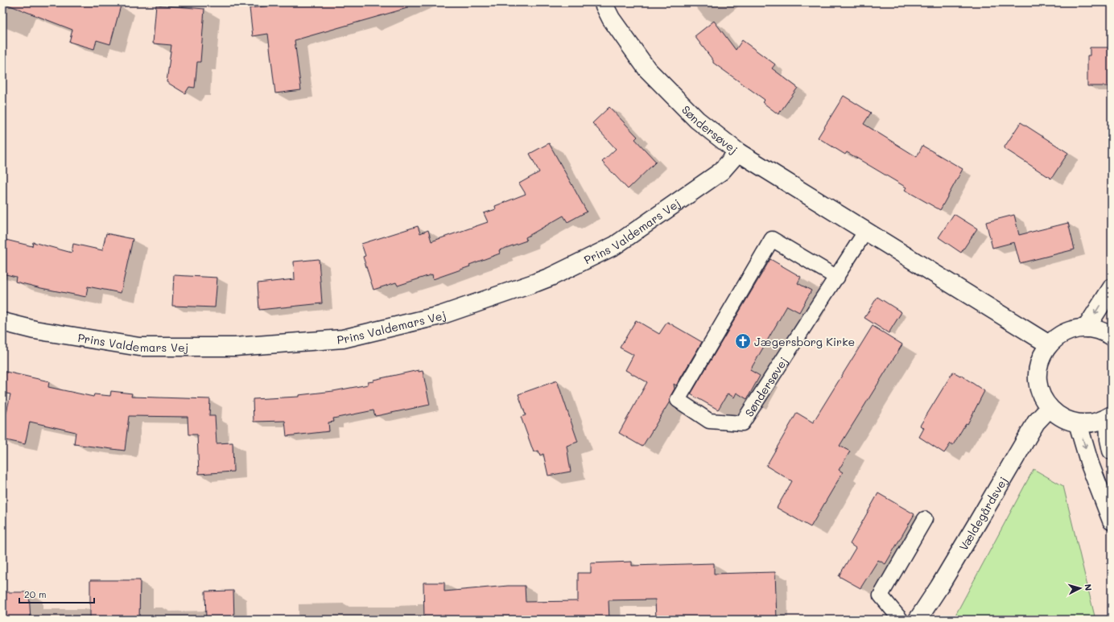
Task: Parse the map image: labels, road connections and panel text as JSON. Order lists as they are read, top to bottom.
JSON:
{
  "streets": {
    "street": ["Søndersøvej", "Prins Valdemars Vej", "Vældegårdsvej"]
  },
  "crossings": [
    ["Søndersøvej", "Prins Valdemars Vej"]
  ],
  "places": {
    "church": ["Jægersborg Kirke"]
  },
  "scale_bar": "20 m",
  "north": "right"
}
